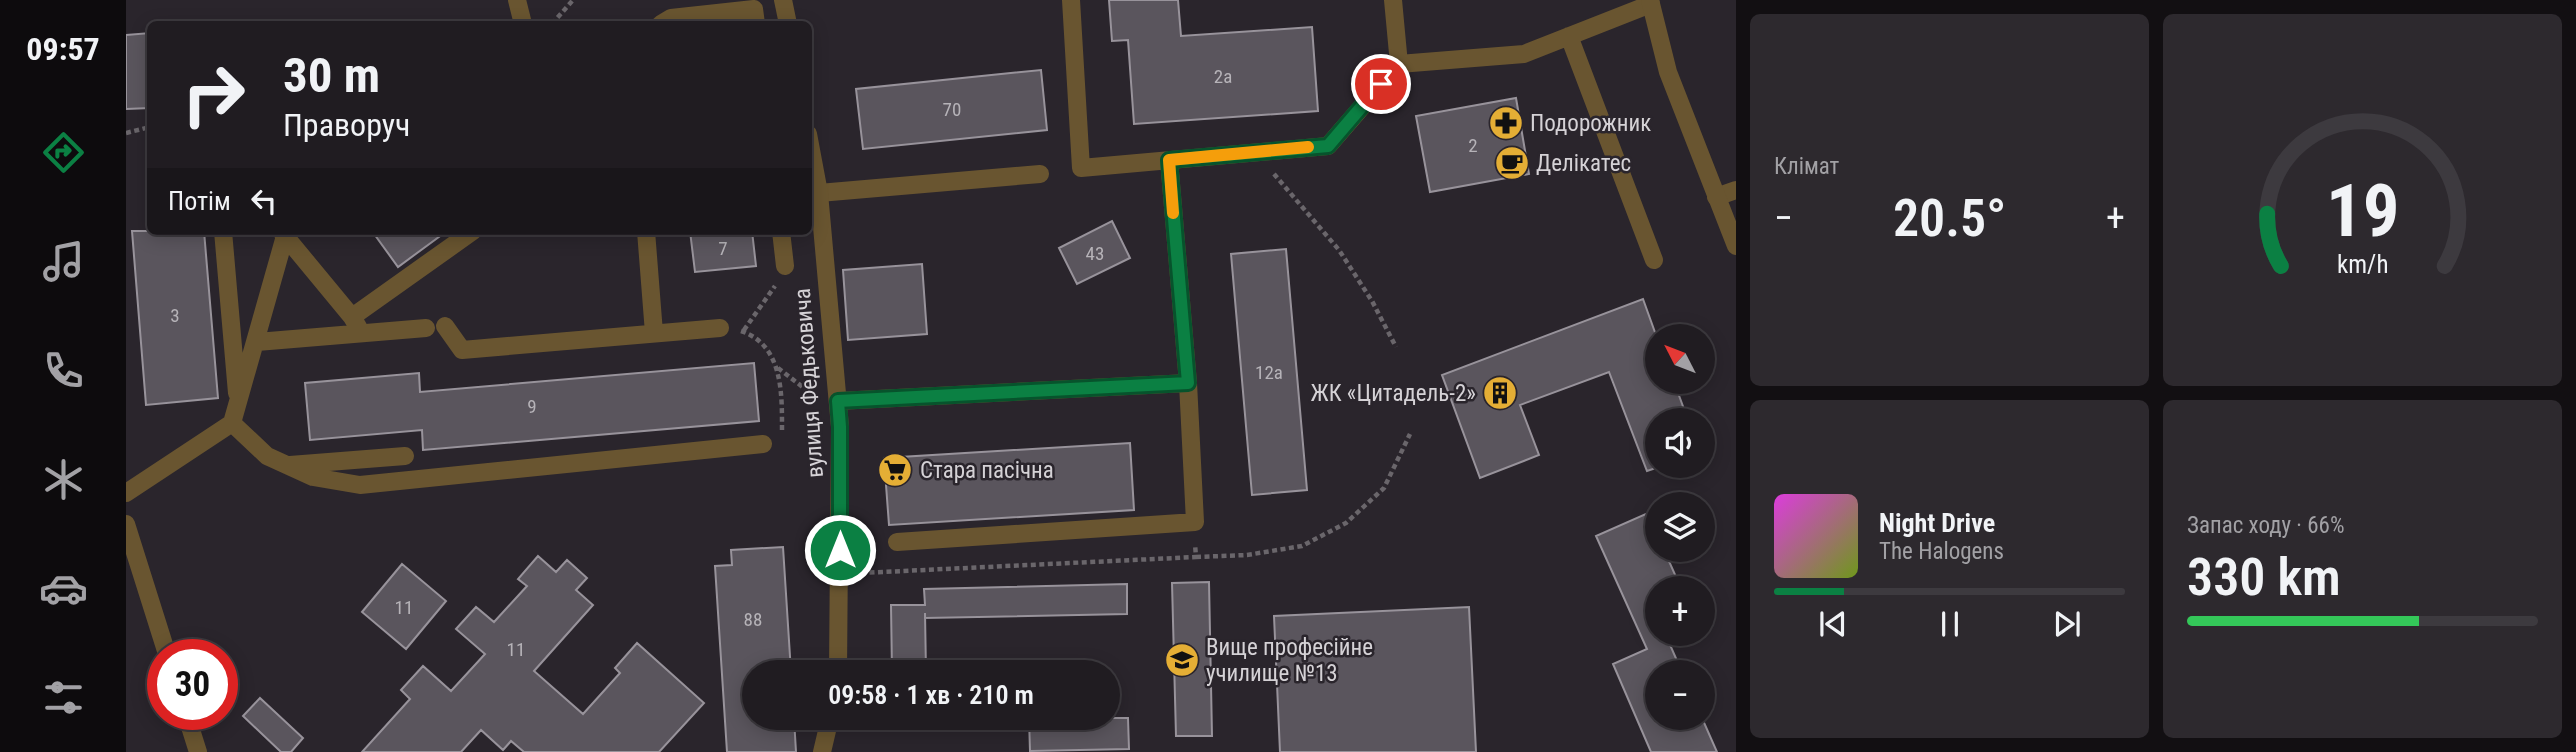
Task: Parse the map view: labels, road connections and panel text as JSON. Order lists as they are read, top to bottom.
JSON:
{
  "streets": {
    "street": ["вулиця Федьковича"]
  },
  "places": {
    "pharmacy": ["Подорожник"],
    "cafe": ["Делікатес"],
    "building": ["ЖК «Цитадель-2»"],
    "supermarket": ["Стара пасічна"],
    "school or university": ["Вище професійне училище №13"]
  },
  "house_numbers": [
    "2а",
    "70",
    "2",
    "7",
    "43",
    "3",
    "12а",
    "9",
    "11",
    "88",
    "11"
  ],
  "north": "top left",
  "page": {
    "tabs": "09:57",
    "tile": [
      "Клімат",
      ["Запас ходу · 66%", "330 km"]
    ],
    "turn": ["30 m", "Праворуч"],
    "then": "Потім",
    "heat": ["−", "20.5°", "+"],
    "map_buttons": ["+", "−"],
    "song": ["Night Drive", "The Halogens"],
    "limit": "30",
    "trip": "09:58 · 1 хв · 210 m",
    "gauge": ["19", "km/h"]
  }
}
